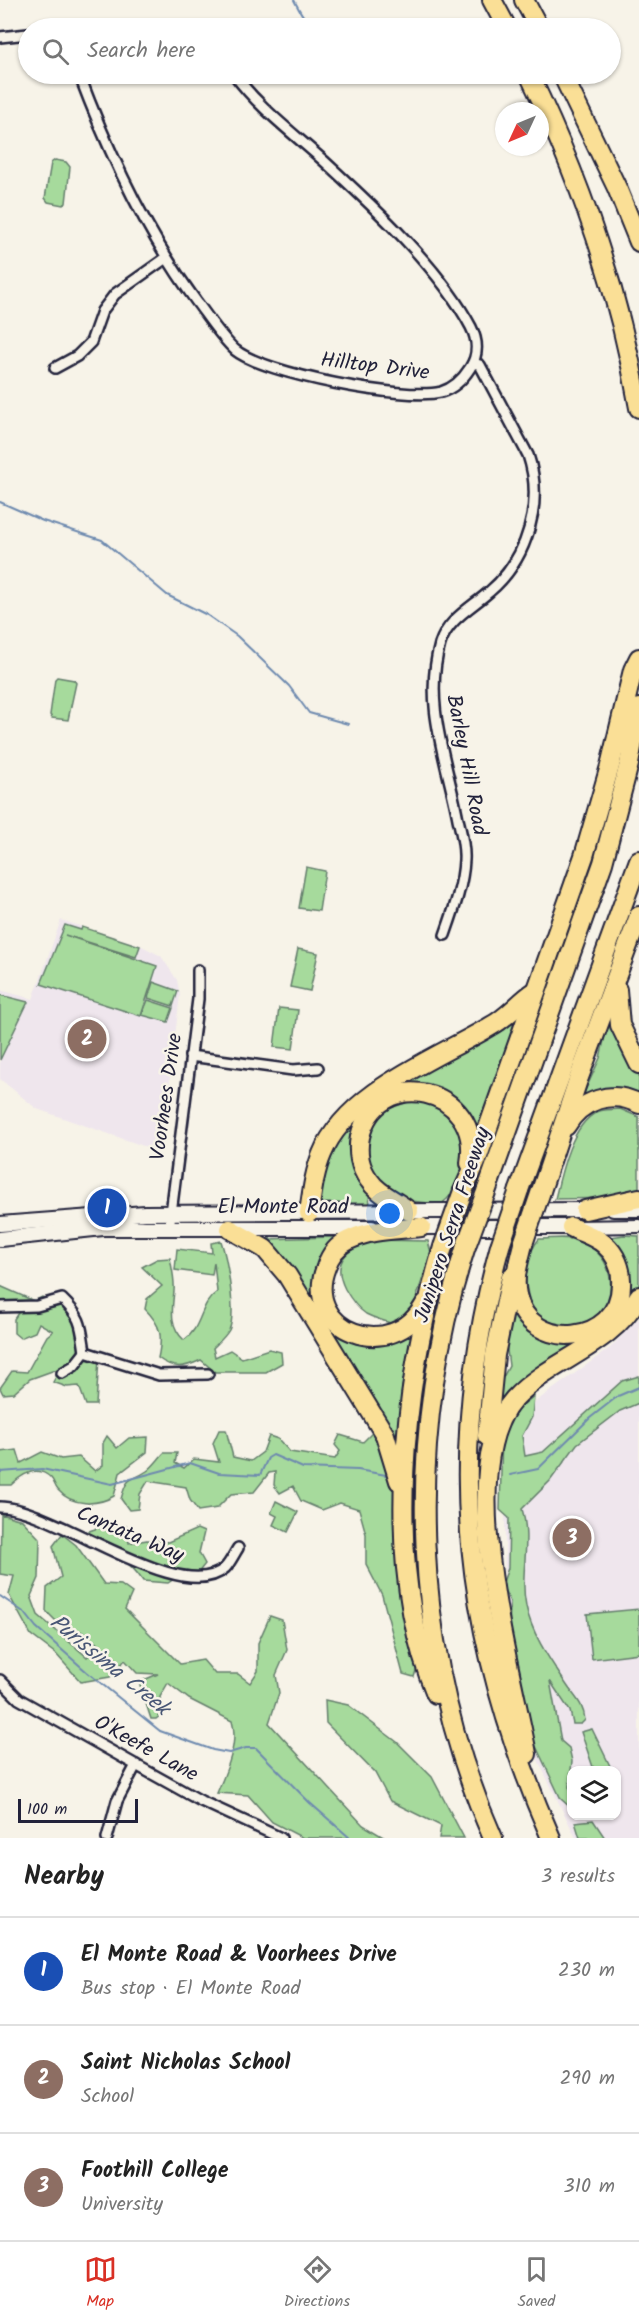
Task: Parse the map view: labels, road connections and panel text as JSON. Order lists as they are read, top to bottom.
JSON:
{
  "streets": {
    "highway": ["Junipero Serra Freeway"],
    "main road": ["El Monte Road"],
    "street": [
      "Hilltop Drive",
      "Barley Hill Road",
      "Voorhees Drive",
      "Cantata Way",
      "O'Keefe Lane"
    ]
  },
  "crossings": [
    ["Hilltop Drive", "Barley Hill Road"],
    ["Voorhees Drive", "El Monte Road"]
  ],
  "water": ["Purissima Creek"],
  "scale_bar": "100 m",
  "north": "bottom left",
  "page": {
    "search": "Search here",
    "pins": ["2", "1", "3"],
    "scale": "100 m",
    "heading": ["Nearby", "3 results"],
    "list": [
      {
        "mark": "1",
        "name": "El Monte Road & Voorhees Drive",
        "note": "Bus stop · El Monte Road",
        "value": "230 m"
      },
      {
        "mark": "2",
        "name": "Saint Nicholas School",
        "note": "School",
        "value": "290 m"
      },
      {
        "mark": "3",
        "name": "Foothill College",
        "note": "University",
        "value": "310 m"
      }
    ],
    "nav": ["Map", "Directions", "Saved"]
  }
}
